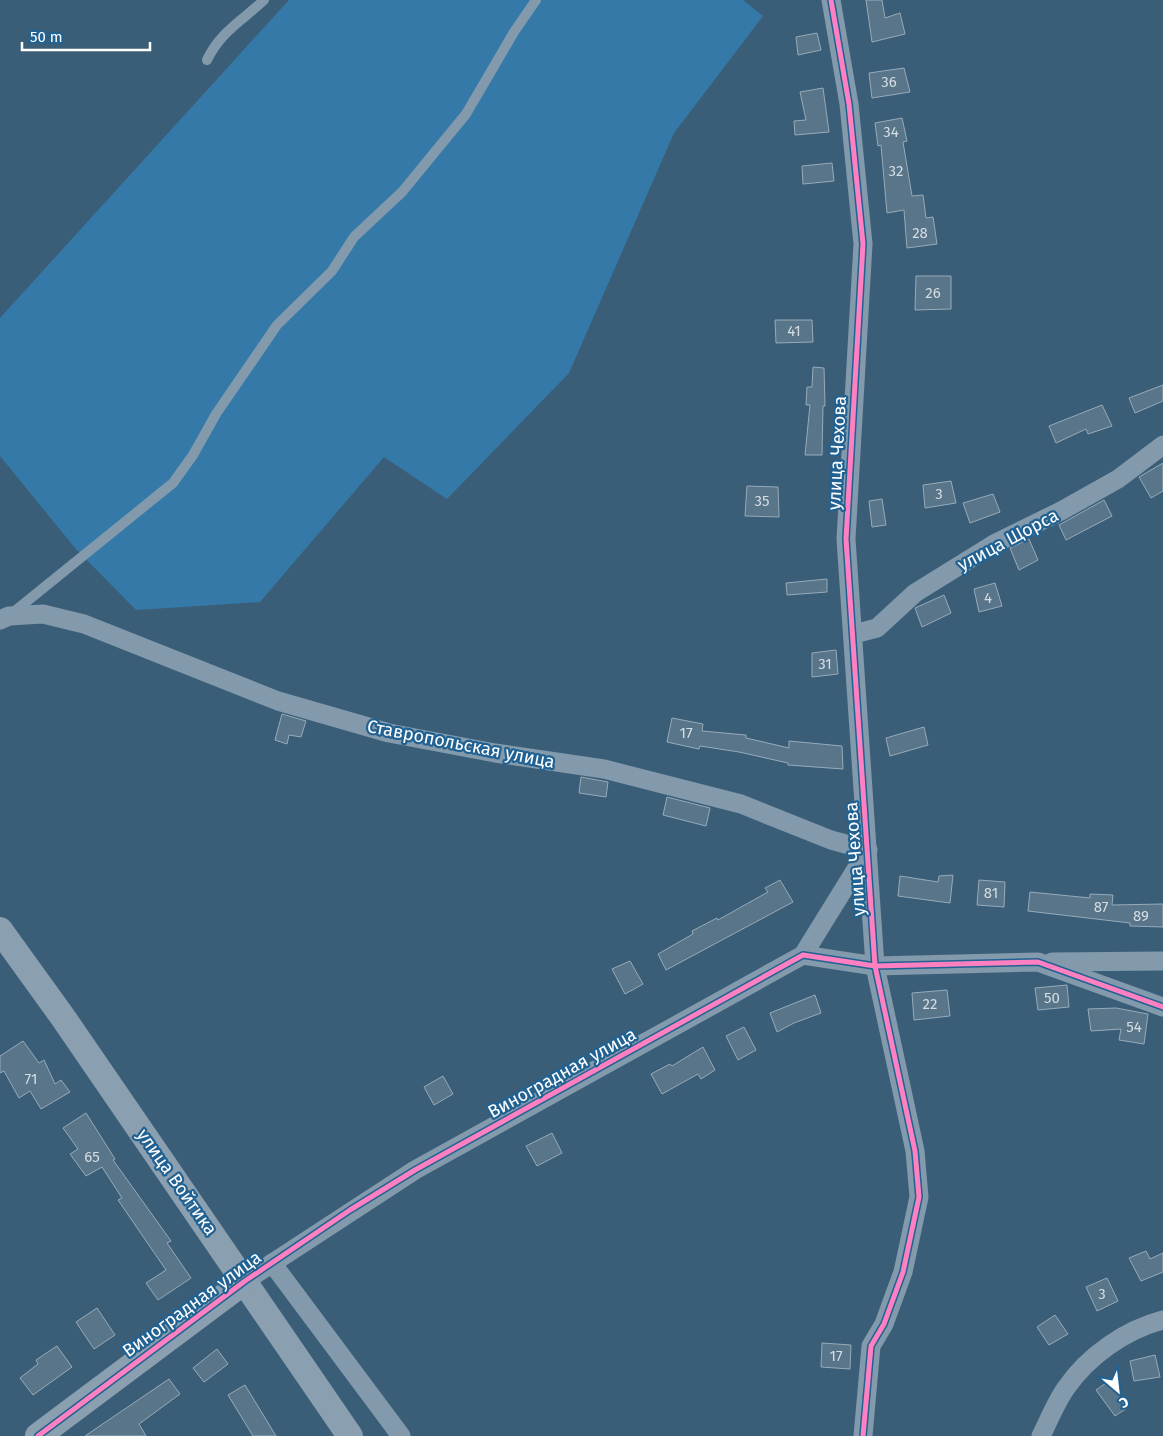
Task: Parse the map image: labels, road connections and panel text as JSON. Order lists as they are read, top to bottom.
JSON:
{
  "streets": {
    "main road": ["Виноградная улица", "улица Войтика"],
    "street": ["улица Чехова", "улица Щорса", "Ставропольская улица"]
  },
  "crossings": [
    ["улица Чехова", "улица Щорса"],
    ["улица Чехова", "Ставропольская улица"],
    ["Виноградная улица", "улица Войтика"]
  ],
  "house_numbers": [
    "36",
    "34",
    "32",
    "28",
    "26",
    "41",
    "3",
    "35",
    "4",
    "31",
    "17",
    "81",
    "87",
    "89",
    "50",
    "22",
    "54",
    "71",
    "65",
    "3",
    "17"
  ],
  "scale_bar": "50 m",
  "north": "bottom right"
}
